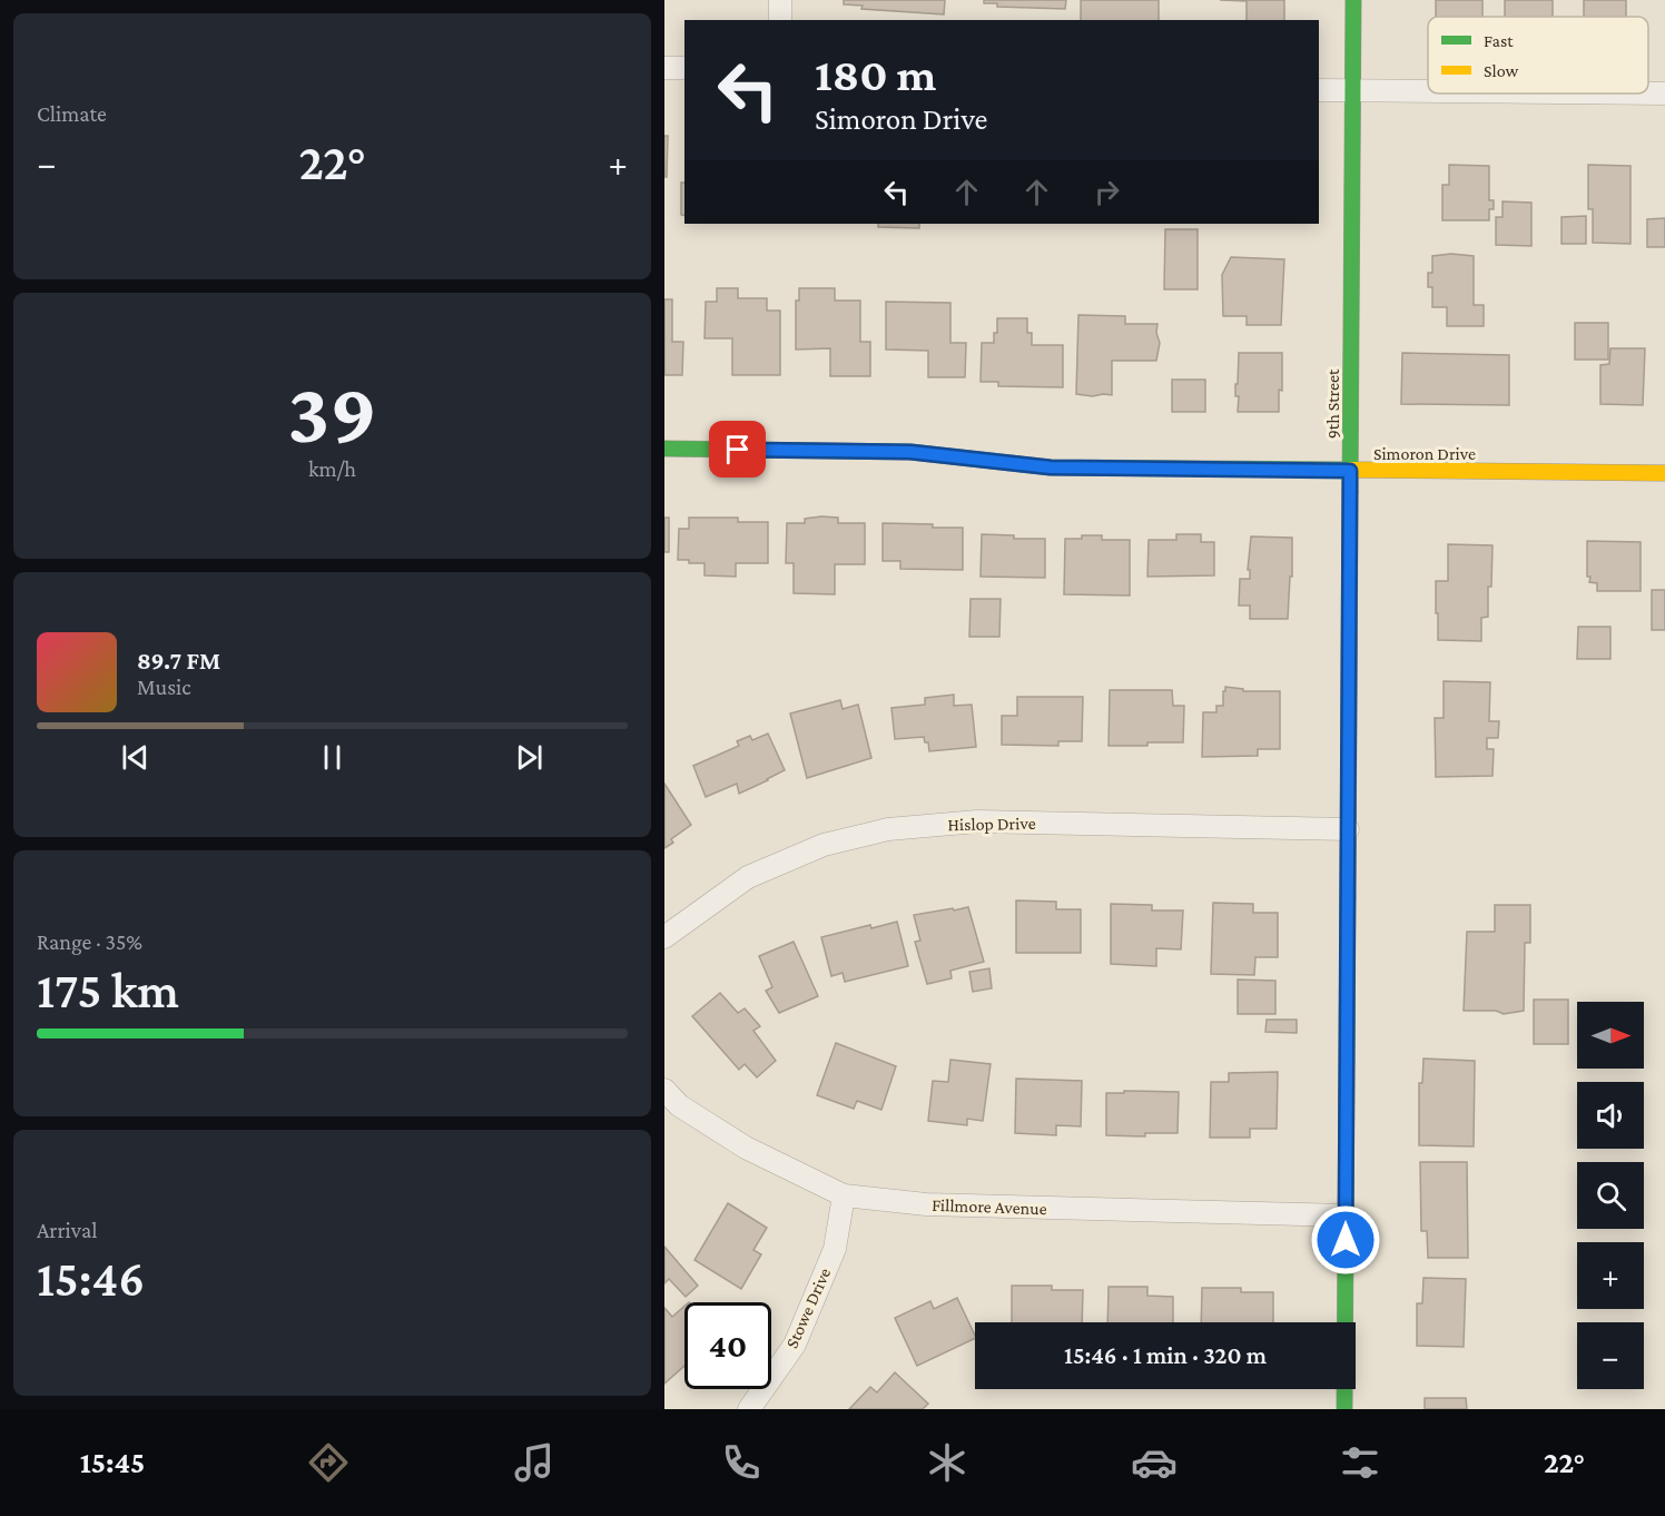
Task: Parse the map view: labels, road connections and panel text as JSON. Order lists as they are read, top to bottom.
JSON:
{
  "streets": {
    "street": [
      "9th Street",
      "Simoron Drive",
      "Hislop Drive",
      "Fillmore Avenue",
      "Stowe Drive"
    ]
  },
  "crossings": [
    ["9th Street", "Simoron Drive"],
    ["9th Street", "Hislop Drive"],
    ["9th Street", "Fillmore Avenue"],
    ["Fillmore Avenue", "Stowe Drive"]
  ],
  "legend": ["Fast", "Slow"],
  "north": "right",
  "page": {
    "tile": [
      "Climate",
      ["39", "km/h"],
      ["Range · 35%", "175 km"],
      ["Arrival", "15:46"]
    ],
    "turn": ["180 m", "Simoron Drive"],
    "heat": ["−", "22°", "+"],
    "song": ["89.7 FM", "Music"],
    "map_buttons": ["+", "−"],
    "limit": "40",
    "trip": "15:46 · 1 min · 320 m",
    "tabs": ["15:45", "22°"]
  }
}
